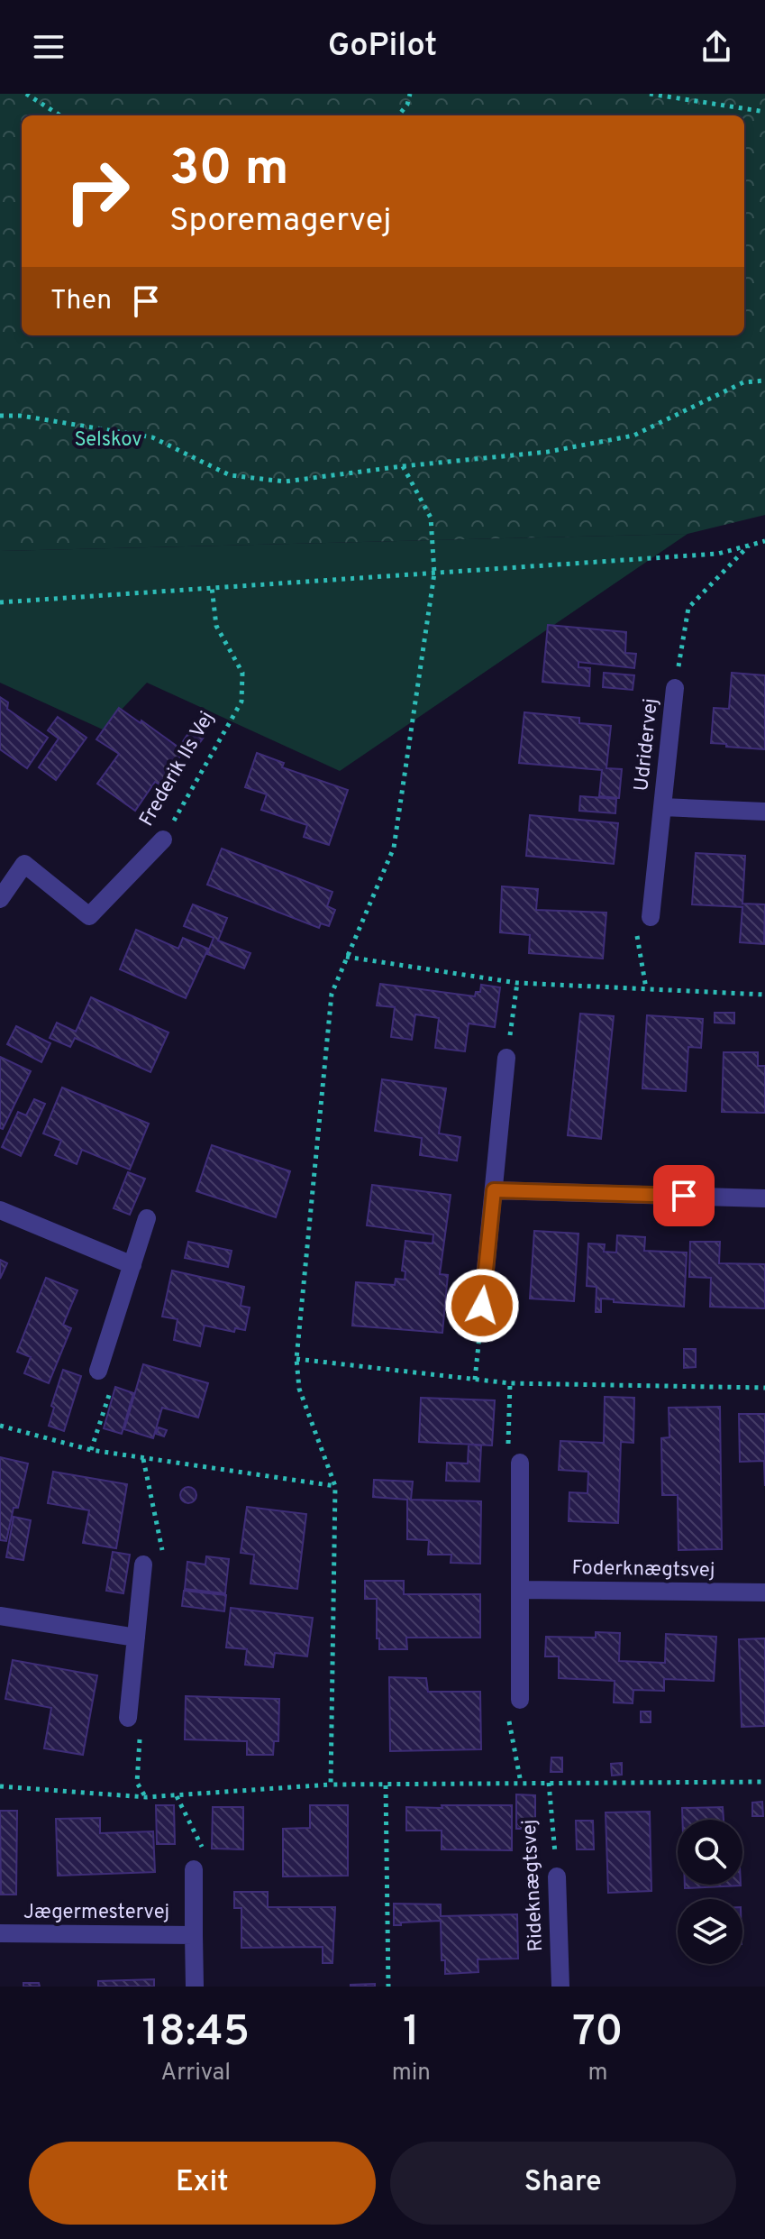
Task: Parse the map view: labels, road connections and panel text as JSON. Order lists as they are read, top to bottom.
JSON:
{
  "streets": {
    "street": [
      "Udridervej",
      "Frederik IIs Vej",
      "Foderknægtsvej",
      "Rideknægtsvej",
      "Jægermestervej"
    ]
  },
  "parks": ["Selskov"],
  "page": {
    "header": "GoPilot",
    "turn": ["30 m", "Sporemagervej"],
    "then": "Then",
    "eta": [
      "18:45",
      "Arrival",
      "1",
      "min",
      "70",
      "m"
    ],
    "buttons": ["Exit", "Share"]
  }
}
